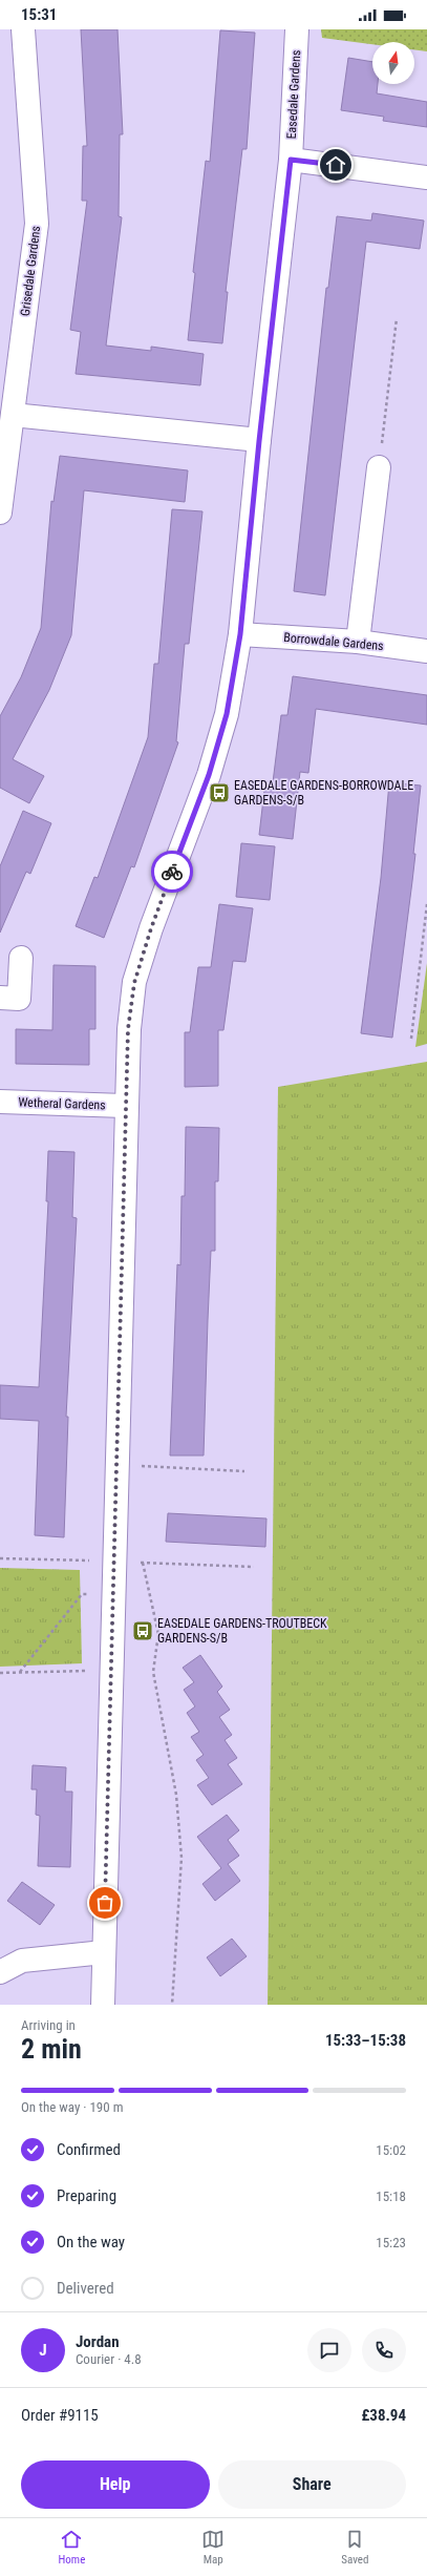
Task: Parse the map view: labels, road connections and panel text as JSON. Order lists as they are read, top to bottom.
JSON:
{
  "streets": {
    "street": [
      "Easedale Gardens",
      "Grisedale Gardens",
      "Borrowdale Gardens",
      "Wetheral Gardens"
    ]
  },
  "crossings": [
    ["Easedale Gardens", "Borrowdale Gardens"],
    ["Easedale Gardens", "Wetheral Gardens"]
  ],
  "places": {
    "bus stop": ["EASEDALE GARDENS-BORROWDALE GARDENS-S/B", "EASEDALE GARDENS-TROUTBECK GARDENS-S/B"]
  },
  "north": "top",
  "page": {
    "status": "15:31",
    "heading": ["2 min", "Arriving in", "15:33–15:38"],
    "panel": [
      "Jordan",
      "Courier · 4.8",
      "Order #9115",
      "£38.94"
    ],
    "bar": "On the way · 190 m",
    "list": [
      ["Confirmed", "15:02"],
      ["Preparing", "15:18"],
      ["On the way", "15:23"],
      "Delivered"
    ],
    "round": "J",
    "buttons": ["Help", "Share"],
    "tabs": ["Home", "Map", "Saved"]
  }
}
